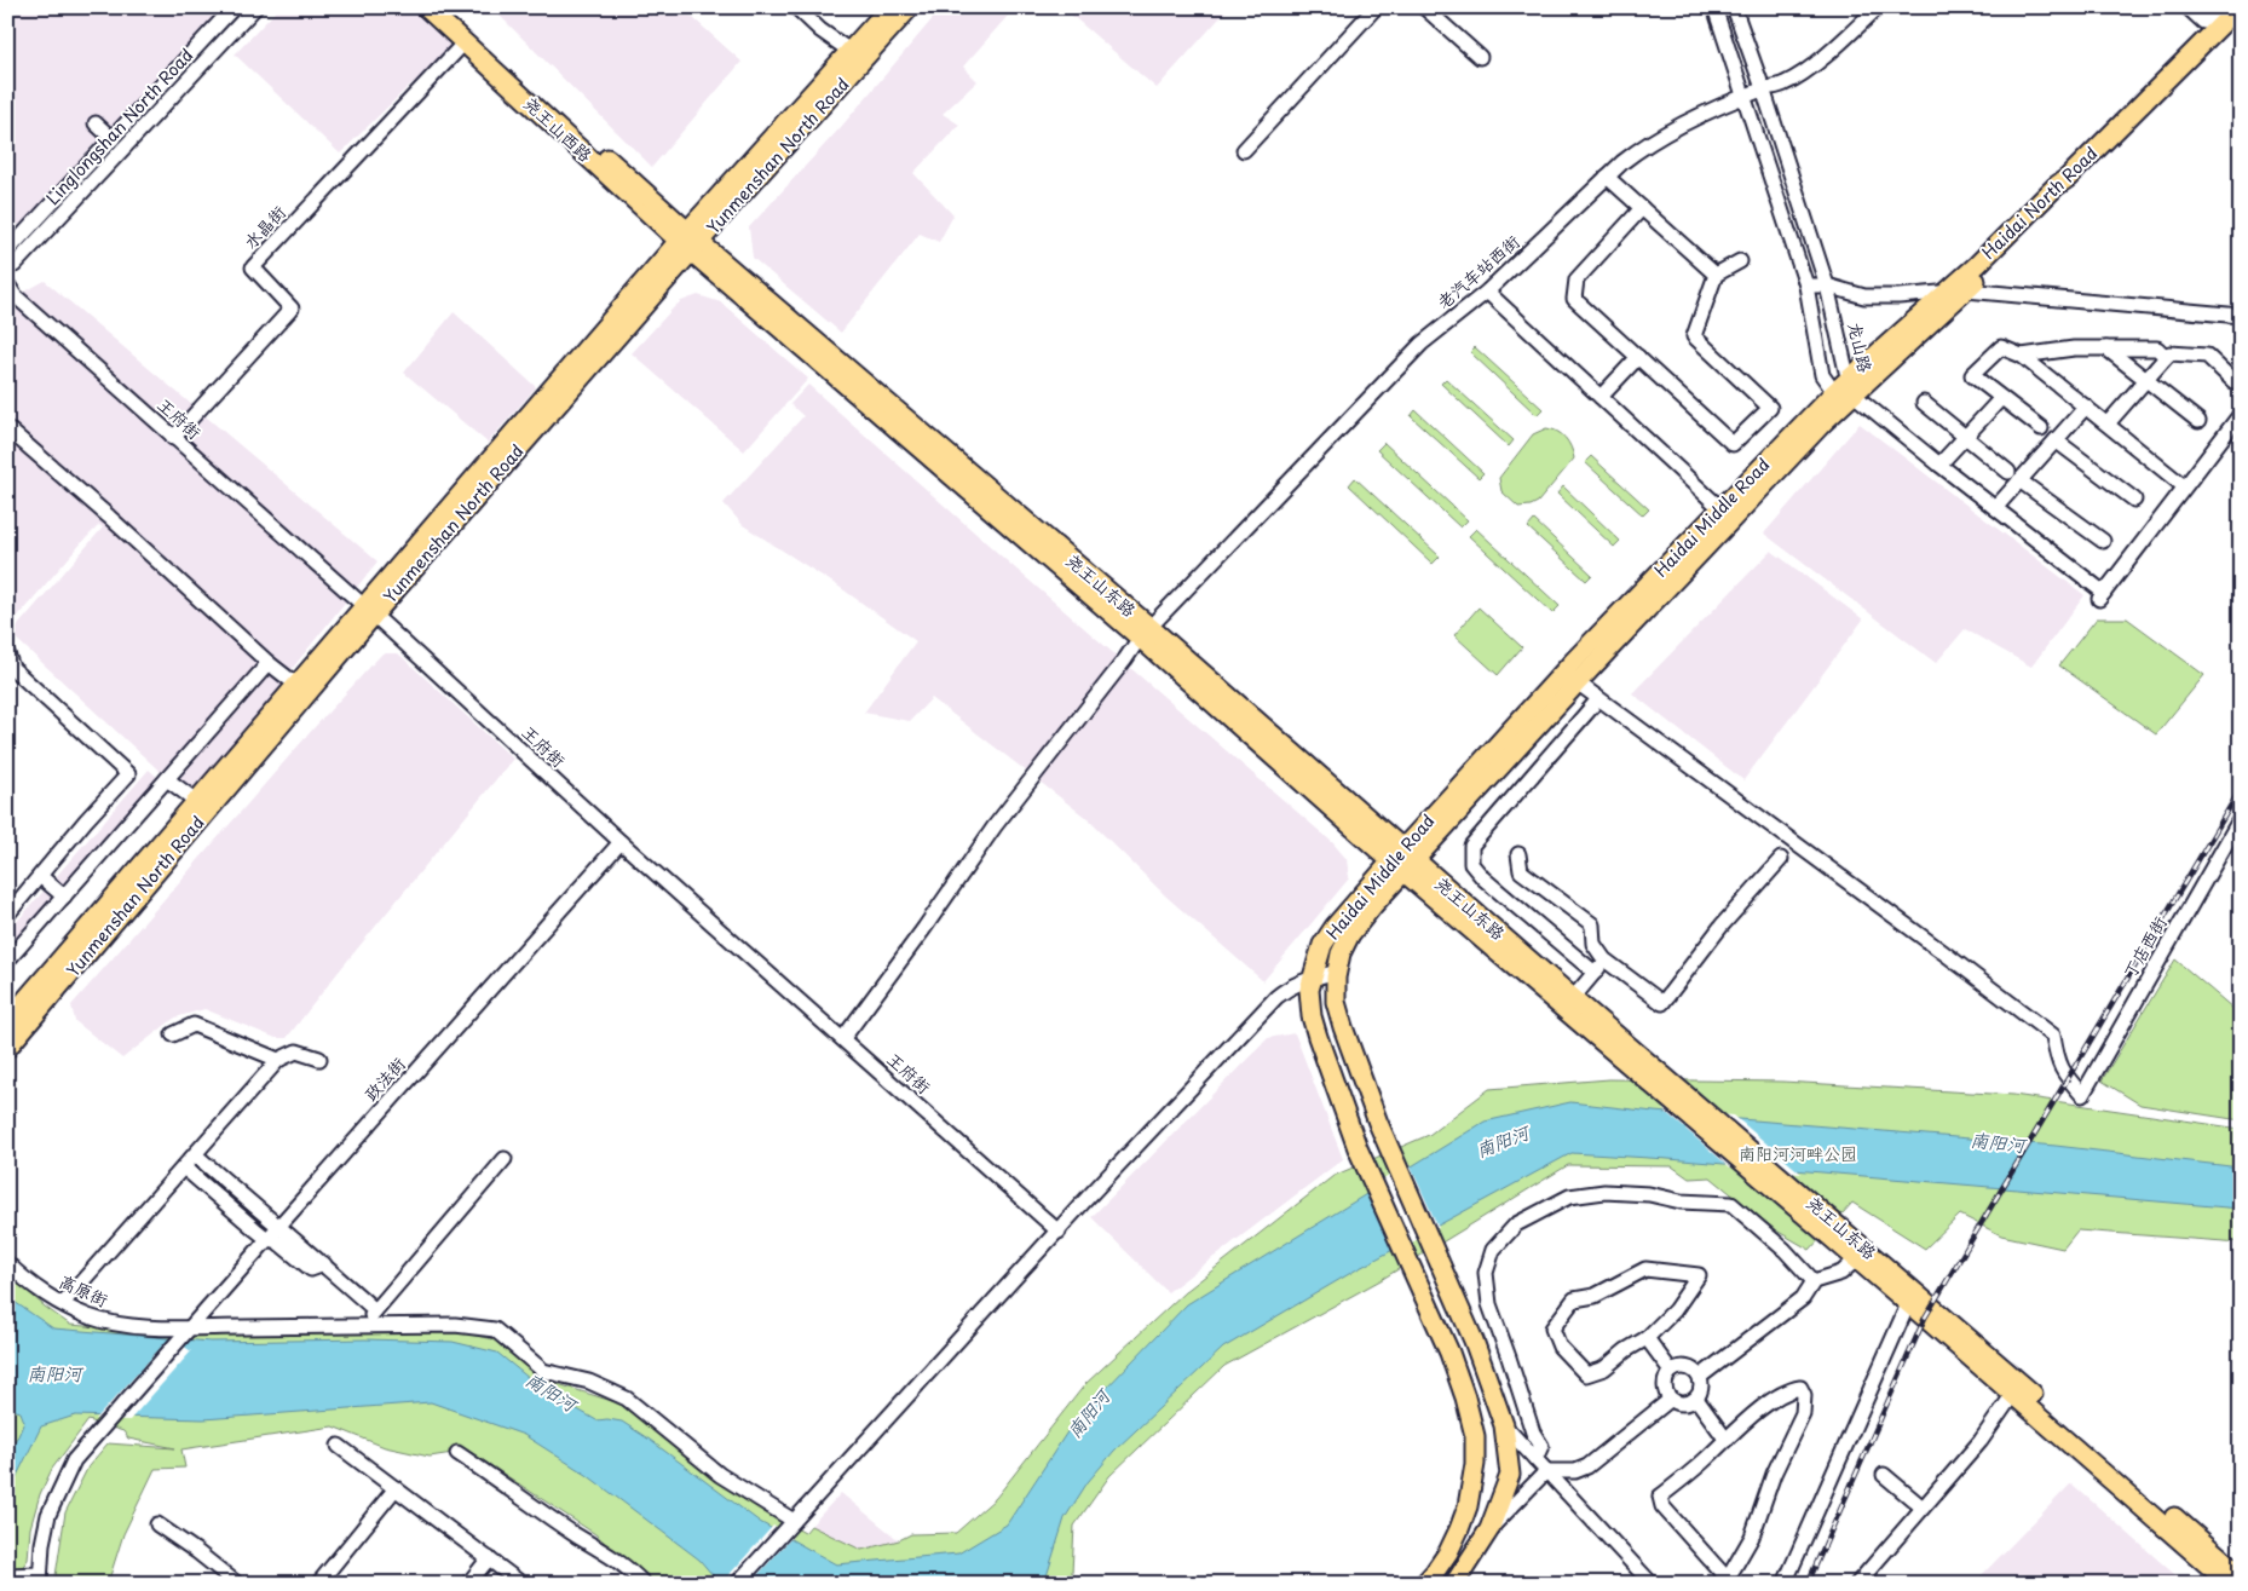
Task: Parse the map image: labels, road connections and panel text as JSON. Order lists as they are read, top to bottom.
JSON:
{
  "streets": {
    "main road": [
      "尧王山西路",
      "Yunmenshan North Road",
      "Haidai North Road",
      "Haidai Middle Road",
      "尧王山东路"
    ],
    "street": [
      "Linglongshan North Road",
      "水晶街",
      "老汽车站西街",
      "龙山路",
      "王府街",
      "丁店西街",
      "政法街",
      "高原街"
    ]
  },
  "crossings": [
    ["尧王山西路", "Yunmenshan North Road"],
    ["尧王山西路", "水晶街"],
    ["尧王山西路", "尧王山东路"],
    ["Yunmenshan North Road", "王府街"],
    ["Yunmenshan North Road", "尧王山东路"],
    ["Haidai North Road", "龙山路"],
    ["Haidai North Road", "Haidai Middle Road"],
    ["水晶街", "王府街"],
    ["老汽车站西街", "龙山路"],
    ["老汽车站西街", "王府街"],
    ["老汽车站西街", "尧王山东路"],
    ["龙山路", "Haidai Middle Road"],
    ["王府街", "政法街"],
    ["Haidai Middle Road", "尧王山东路"],
    ["政法街", "高原街"]
  ],
  "water": ["南阳河"],
  "parks": ["南阳河河畔公园"]
}
